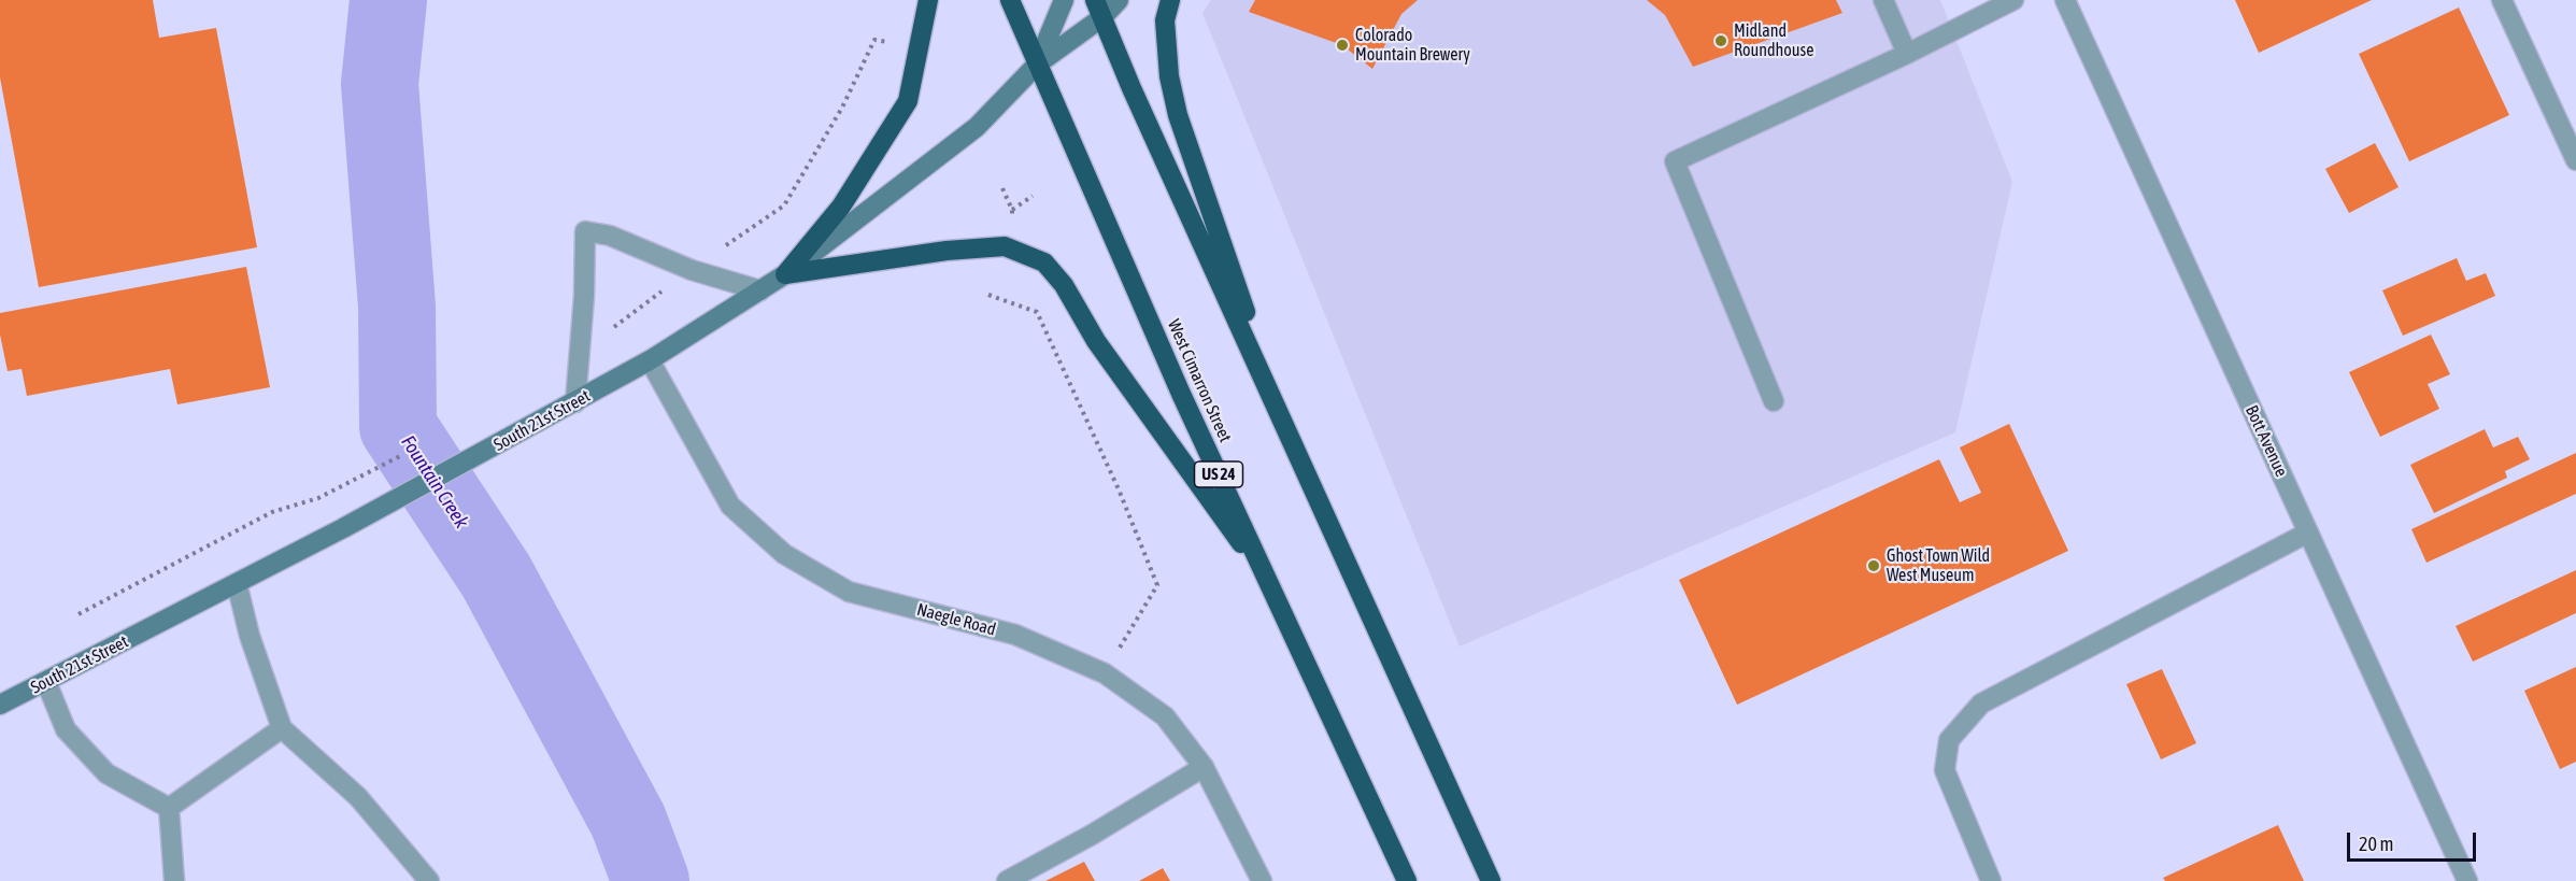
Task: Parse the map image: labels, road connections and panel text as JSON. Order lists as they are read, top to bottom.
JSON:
{
  "streets": {
    "highway": ["West Cimarron Street", "US 24"],
    "main road": ["South 21st Street"],
    "street": ["Bott Avenue", "Naegle Road"]
  },
  "crossings": [
    ["West Cimarron Street", "South 21st Street"],
    ["South 21st Street", "Naegle Road"]
  ],
  "water": ["Fountain Creek"],
  "places": ["Midland Roundhouse", "Colorado Mountain Brewery", "Ghost Town Wild West Museum"],
  "scale_bar": "20 m"
}
